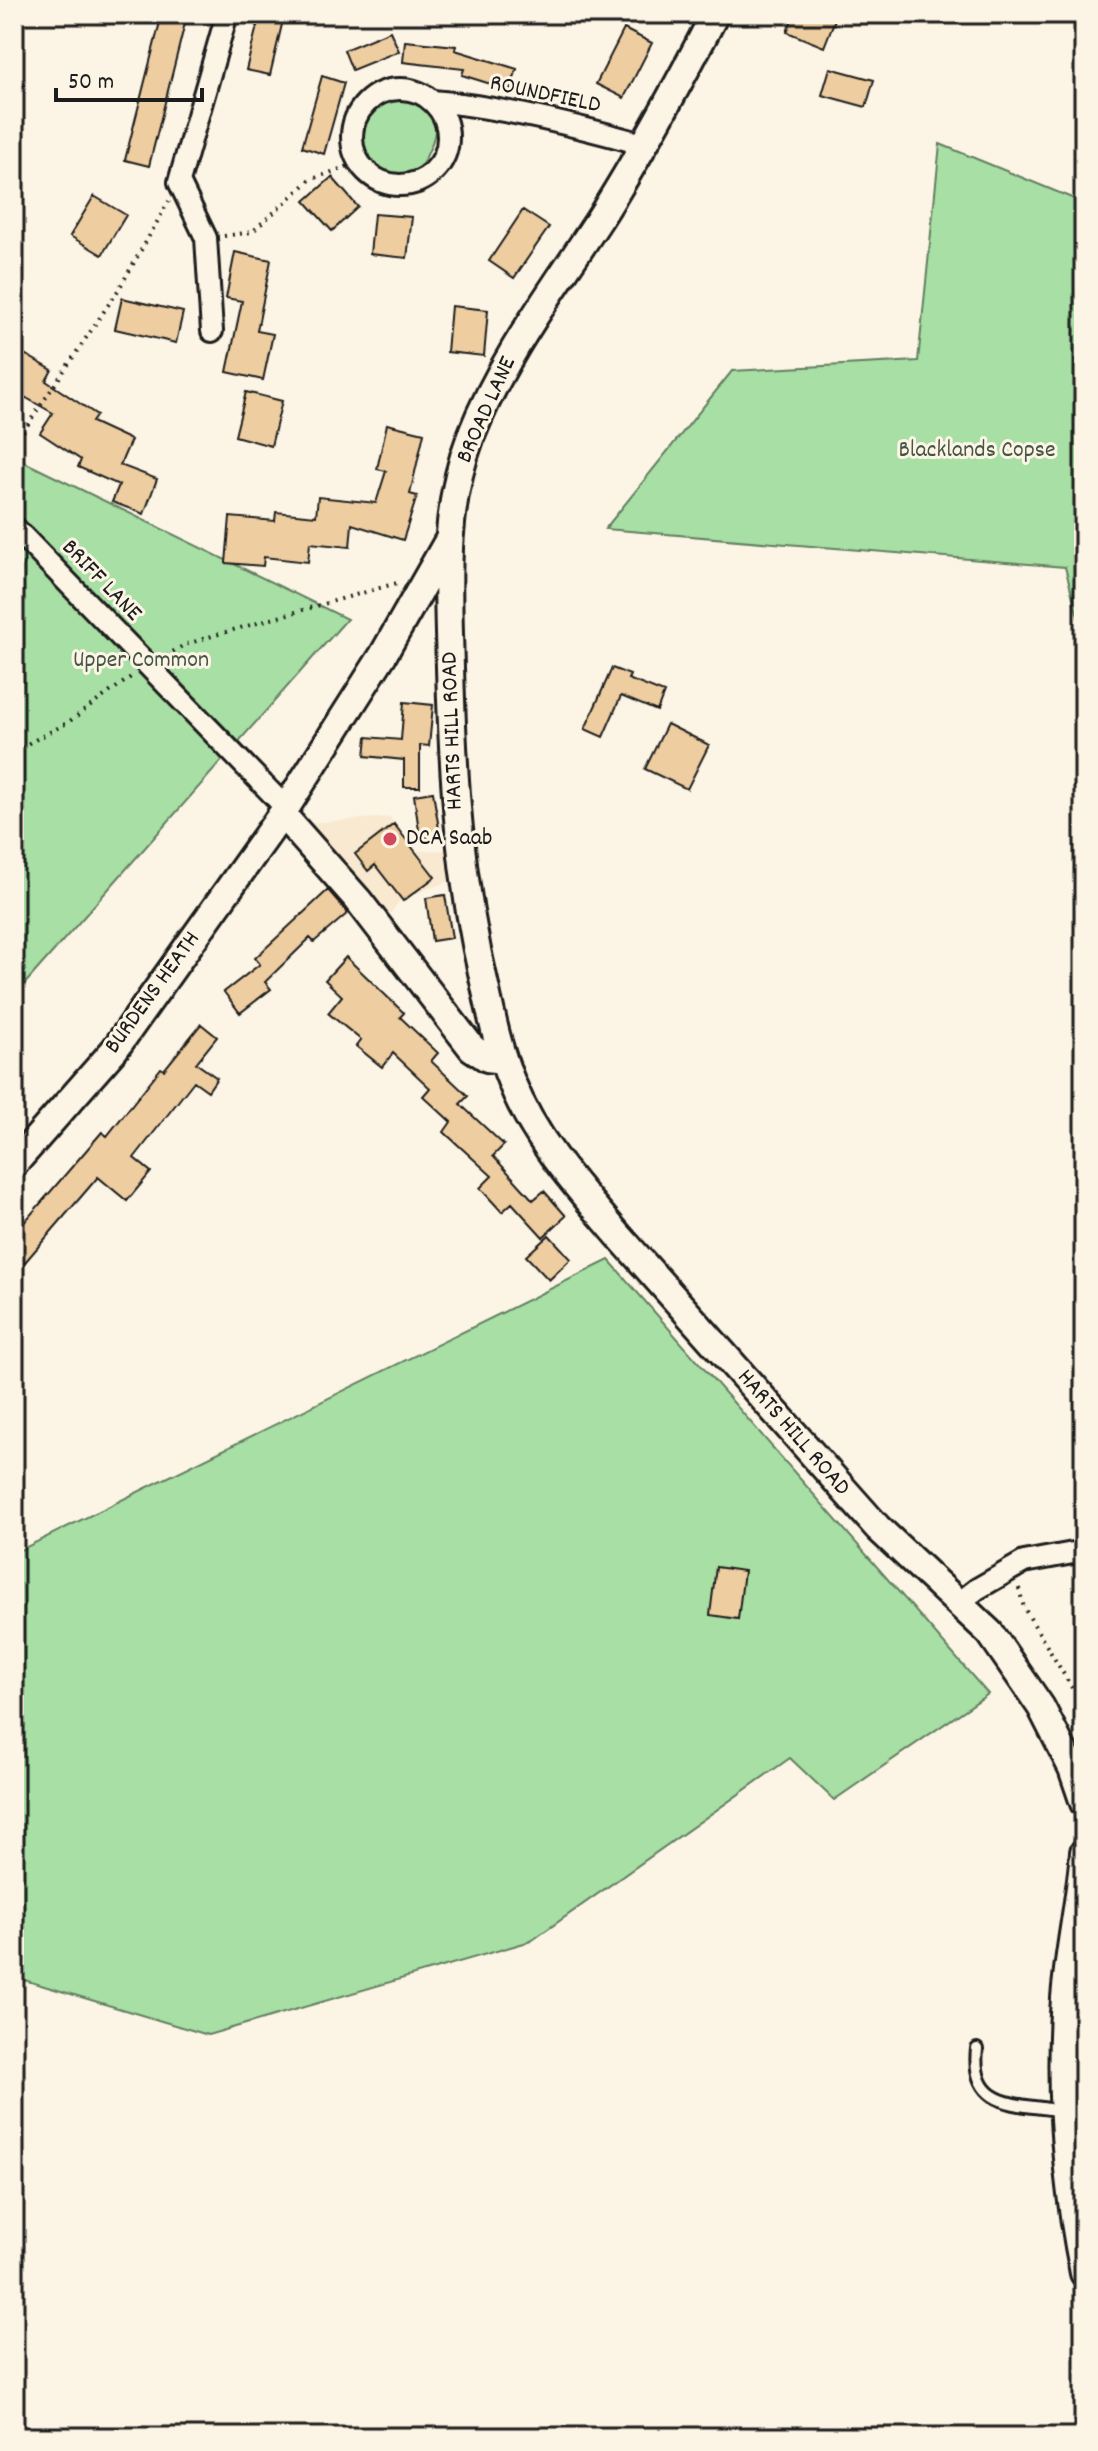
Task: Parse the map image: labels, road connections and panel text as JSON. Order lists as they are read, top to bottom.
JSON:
{
  "streets": {
    "street": [
      "ROUNDFIELD",
      "BROAD LANE",
      "BRIFF LANE",
      "HARTS HILL ROAD",
      "BURDENS HEATH"
    ]
  },
  "crossings": [
    ["ROUNDFIELD", "BROAD LANE"],
    ["BROAD LANE", "BRIFF LANE"],
    ["BROAD LANE", "HARTS HILL ROAD"],
    ["BROAD LANE", "BURDENS HEATH"],
    ["BRIFF LANE", "BURDENS HEATH"]
  ],
  "parks": ["Blacklands Copse", "Upper Common"],
  "places": ["DCA Saab"],
  "scale_bar": "50 m"
}
